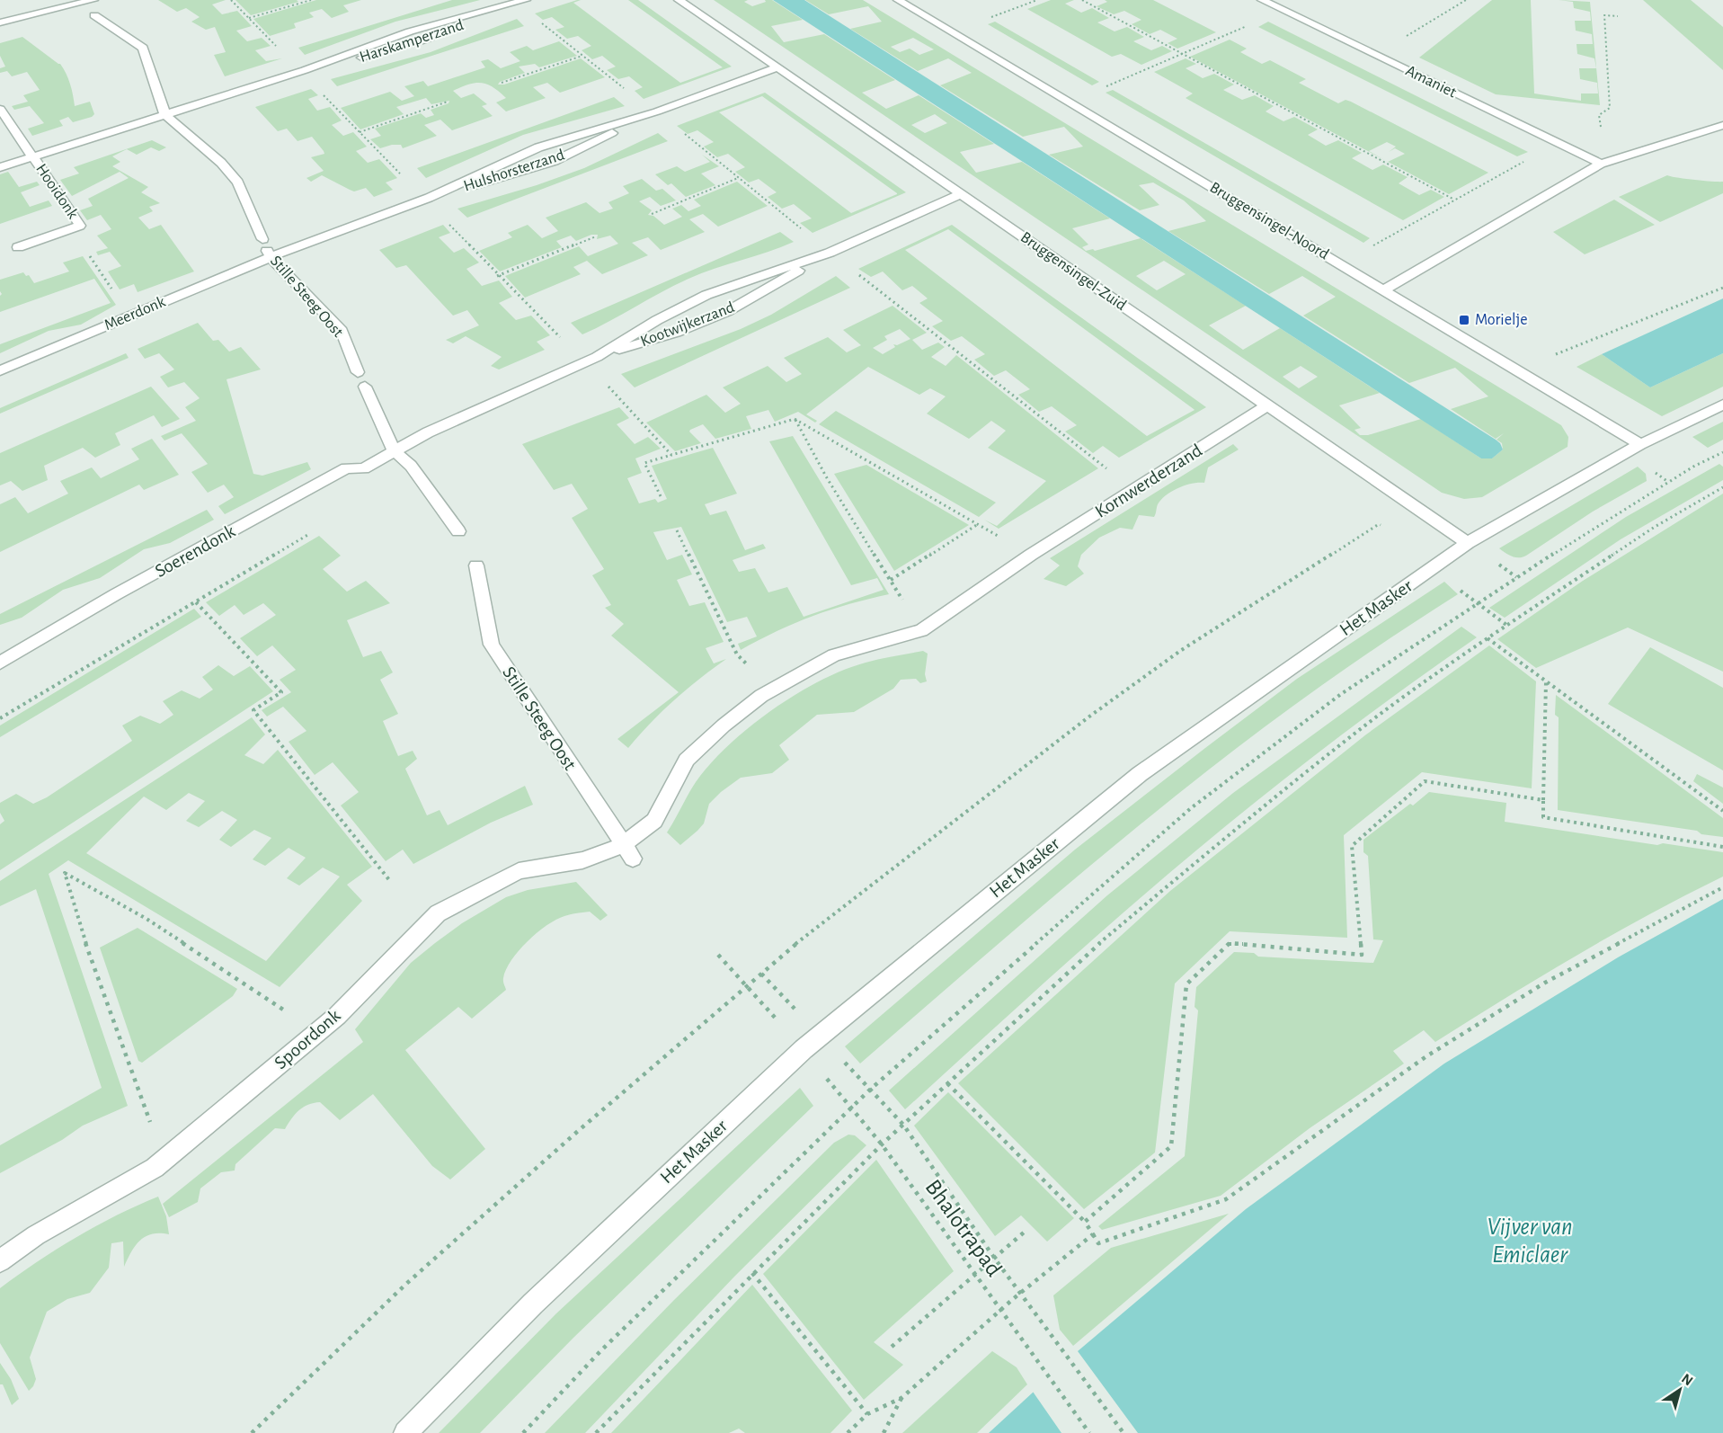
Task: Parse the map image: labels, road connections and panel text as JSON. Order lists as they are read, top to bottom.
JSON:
{
  "streets": {
    "street": [
      "Harskamperzand",
      "Amaniet",
      "Hulshorsterzand",
      "Hooidonk",
      "Bruggensingel-Noord",
      "Bruggensingel-Zuid",
      "Stille Steeg Oost",
      "Meerdonk",
      "Kootwijkerzand",
      "Kornwerderzand",
      "Soerendonk",
      "Het Masker",
      "Spoordonk"
    ],
    "path": ["Bhalotrapad"]
  },
  "crossings": [
    ["Harskamperzand", "Hooidonk"],
    ["Harskamperzand", "Stille Steeg Oost"],
    ["Hulshorsterzand", "Bruggensingel-Zuid"],
    ["Hulshorsterzand", "Stille Steeg Oost"],
    ["Hulshorsterzand", "Meerdonk"],
    ["Hooidonk", "Stille Steeg Oost"],
    ["Bruggensingel-Noord", "Het Masker"],
    ["Bruggensingel-Zuid", "Kootwijkerzand"],
    ["Bruggensingel-Zuid", "Kornwerderzand"],
    ["Bruggensingel-Zuid", "Het Masker"],
    ["Stille Steeg Oost", "Meerdonk"],
    ["Stille Steeg Oost", "Kornwerderzand"],
    ["Stille Steeg Oost", "Spoordonk"],
    ["Kootwijkerzand", "Soerendonk"],
    ["Kornwerderzand", "Spoordonk"],
    ["Het Masker", "Bhalotrapad"]
  ],
  "water": ["Vijver van Emiclaer"],
  "places": {
    "transit": ["Morielje"]
  },
  "north": "top right"
}
